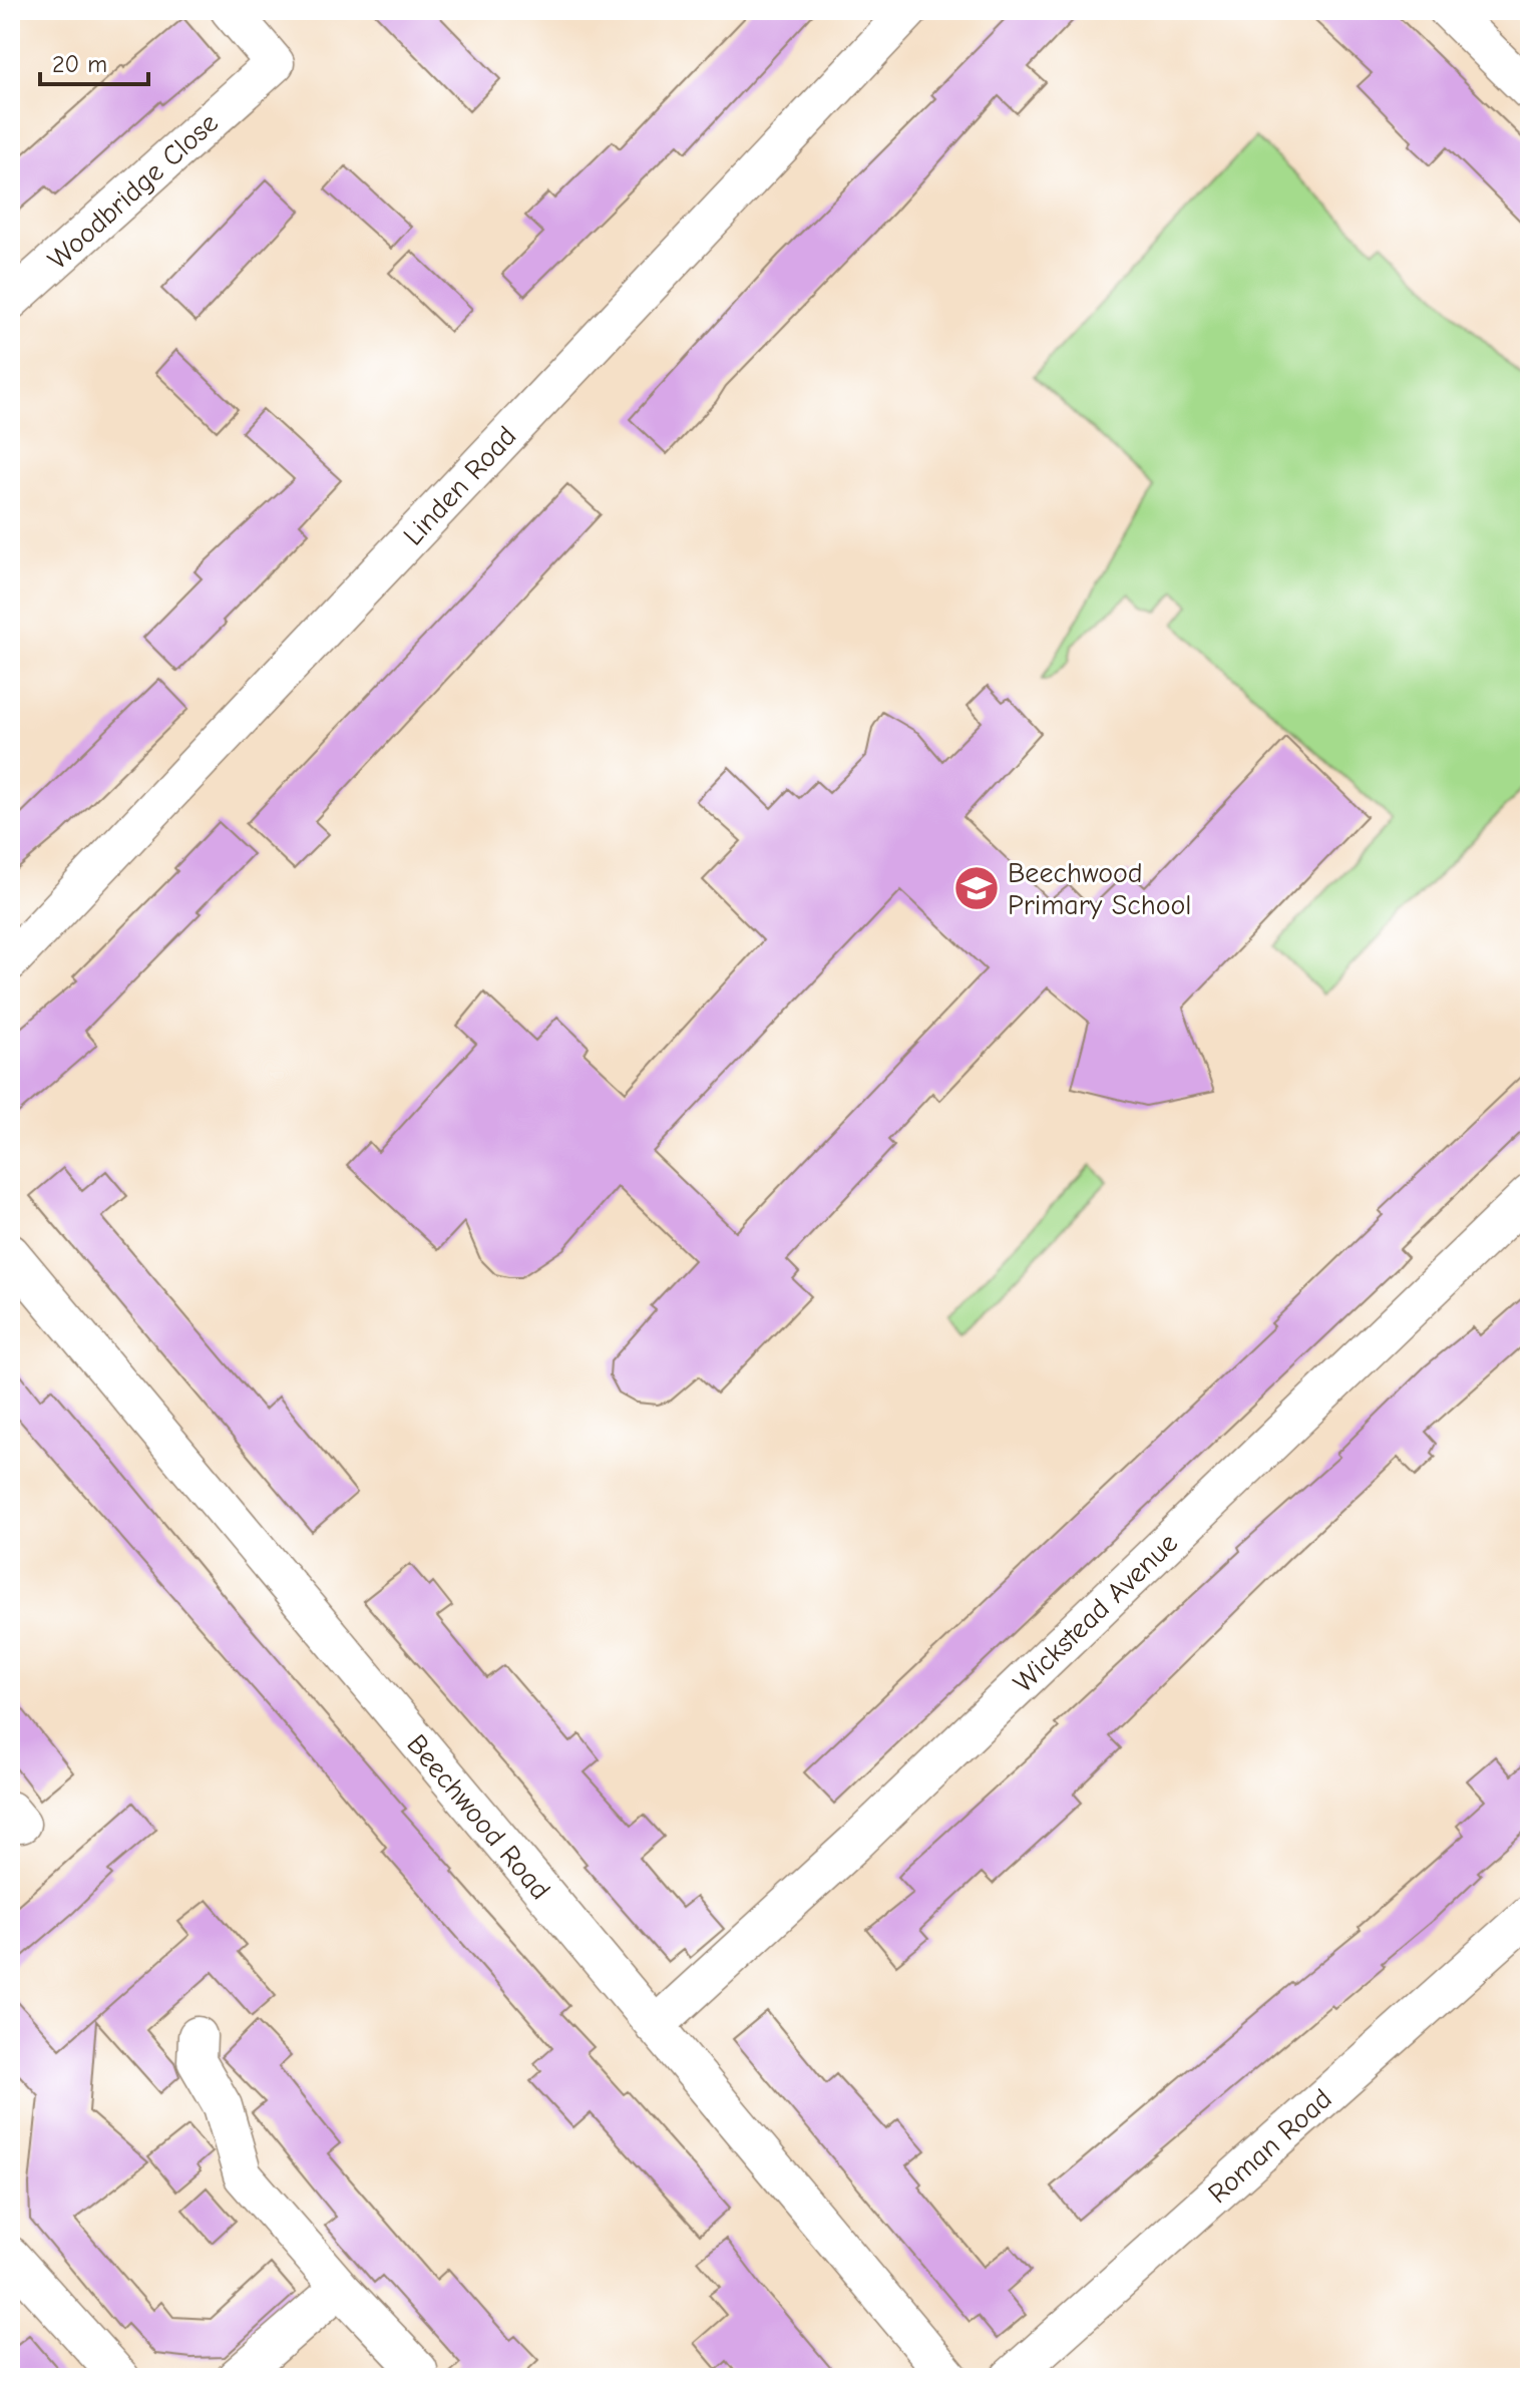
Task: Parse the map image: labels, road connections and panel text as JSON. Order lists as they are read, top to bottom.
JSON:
{
  "streets": {
    "street": [
      "Woodbridge Close",
      "Linden Road",
      "Wickstead Avenue",
      "Beechwood Road",
      "Roman Road"
    ]
  },
  "crossings": [
    ["Wickstead Avenue", "Beechwood Road"]
  ],
  "places": {
    "school or university": ["Beechwood Primary School"]
  },
  "scale_bar": "20 m"
}
